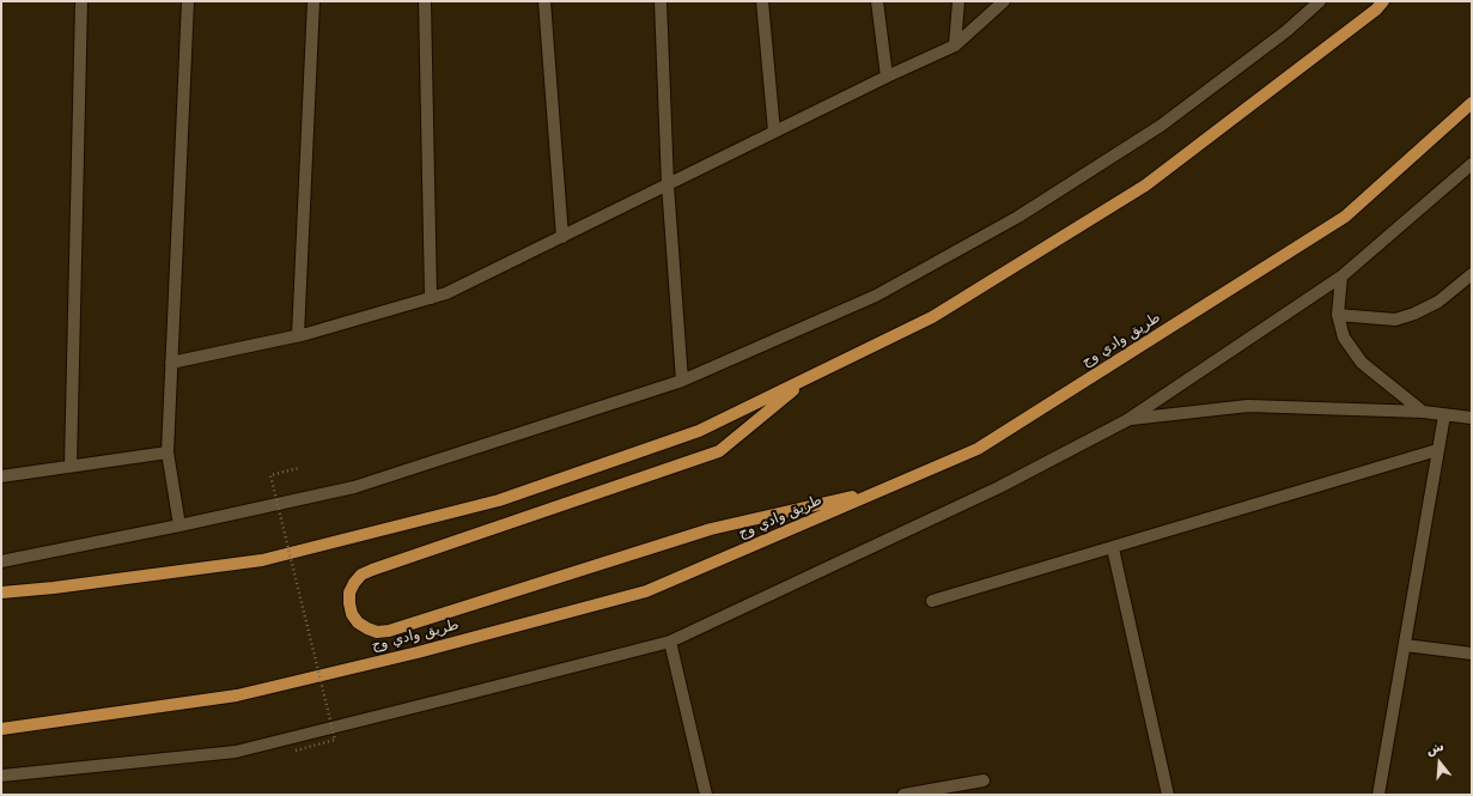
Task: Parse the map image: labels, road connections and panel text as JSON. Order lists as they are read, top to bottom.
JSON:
{
  "streets": {
    "main road": ["طريق وادي وج"]
  },
  "north": "top"
}
